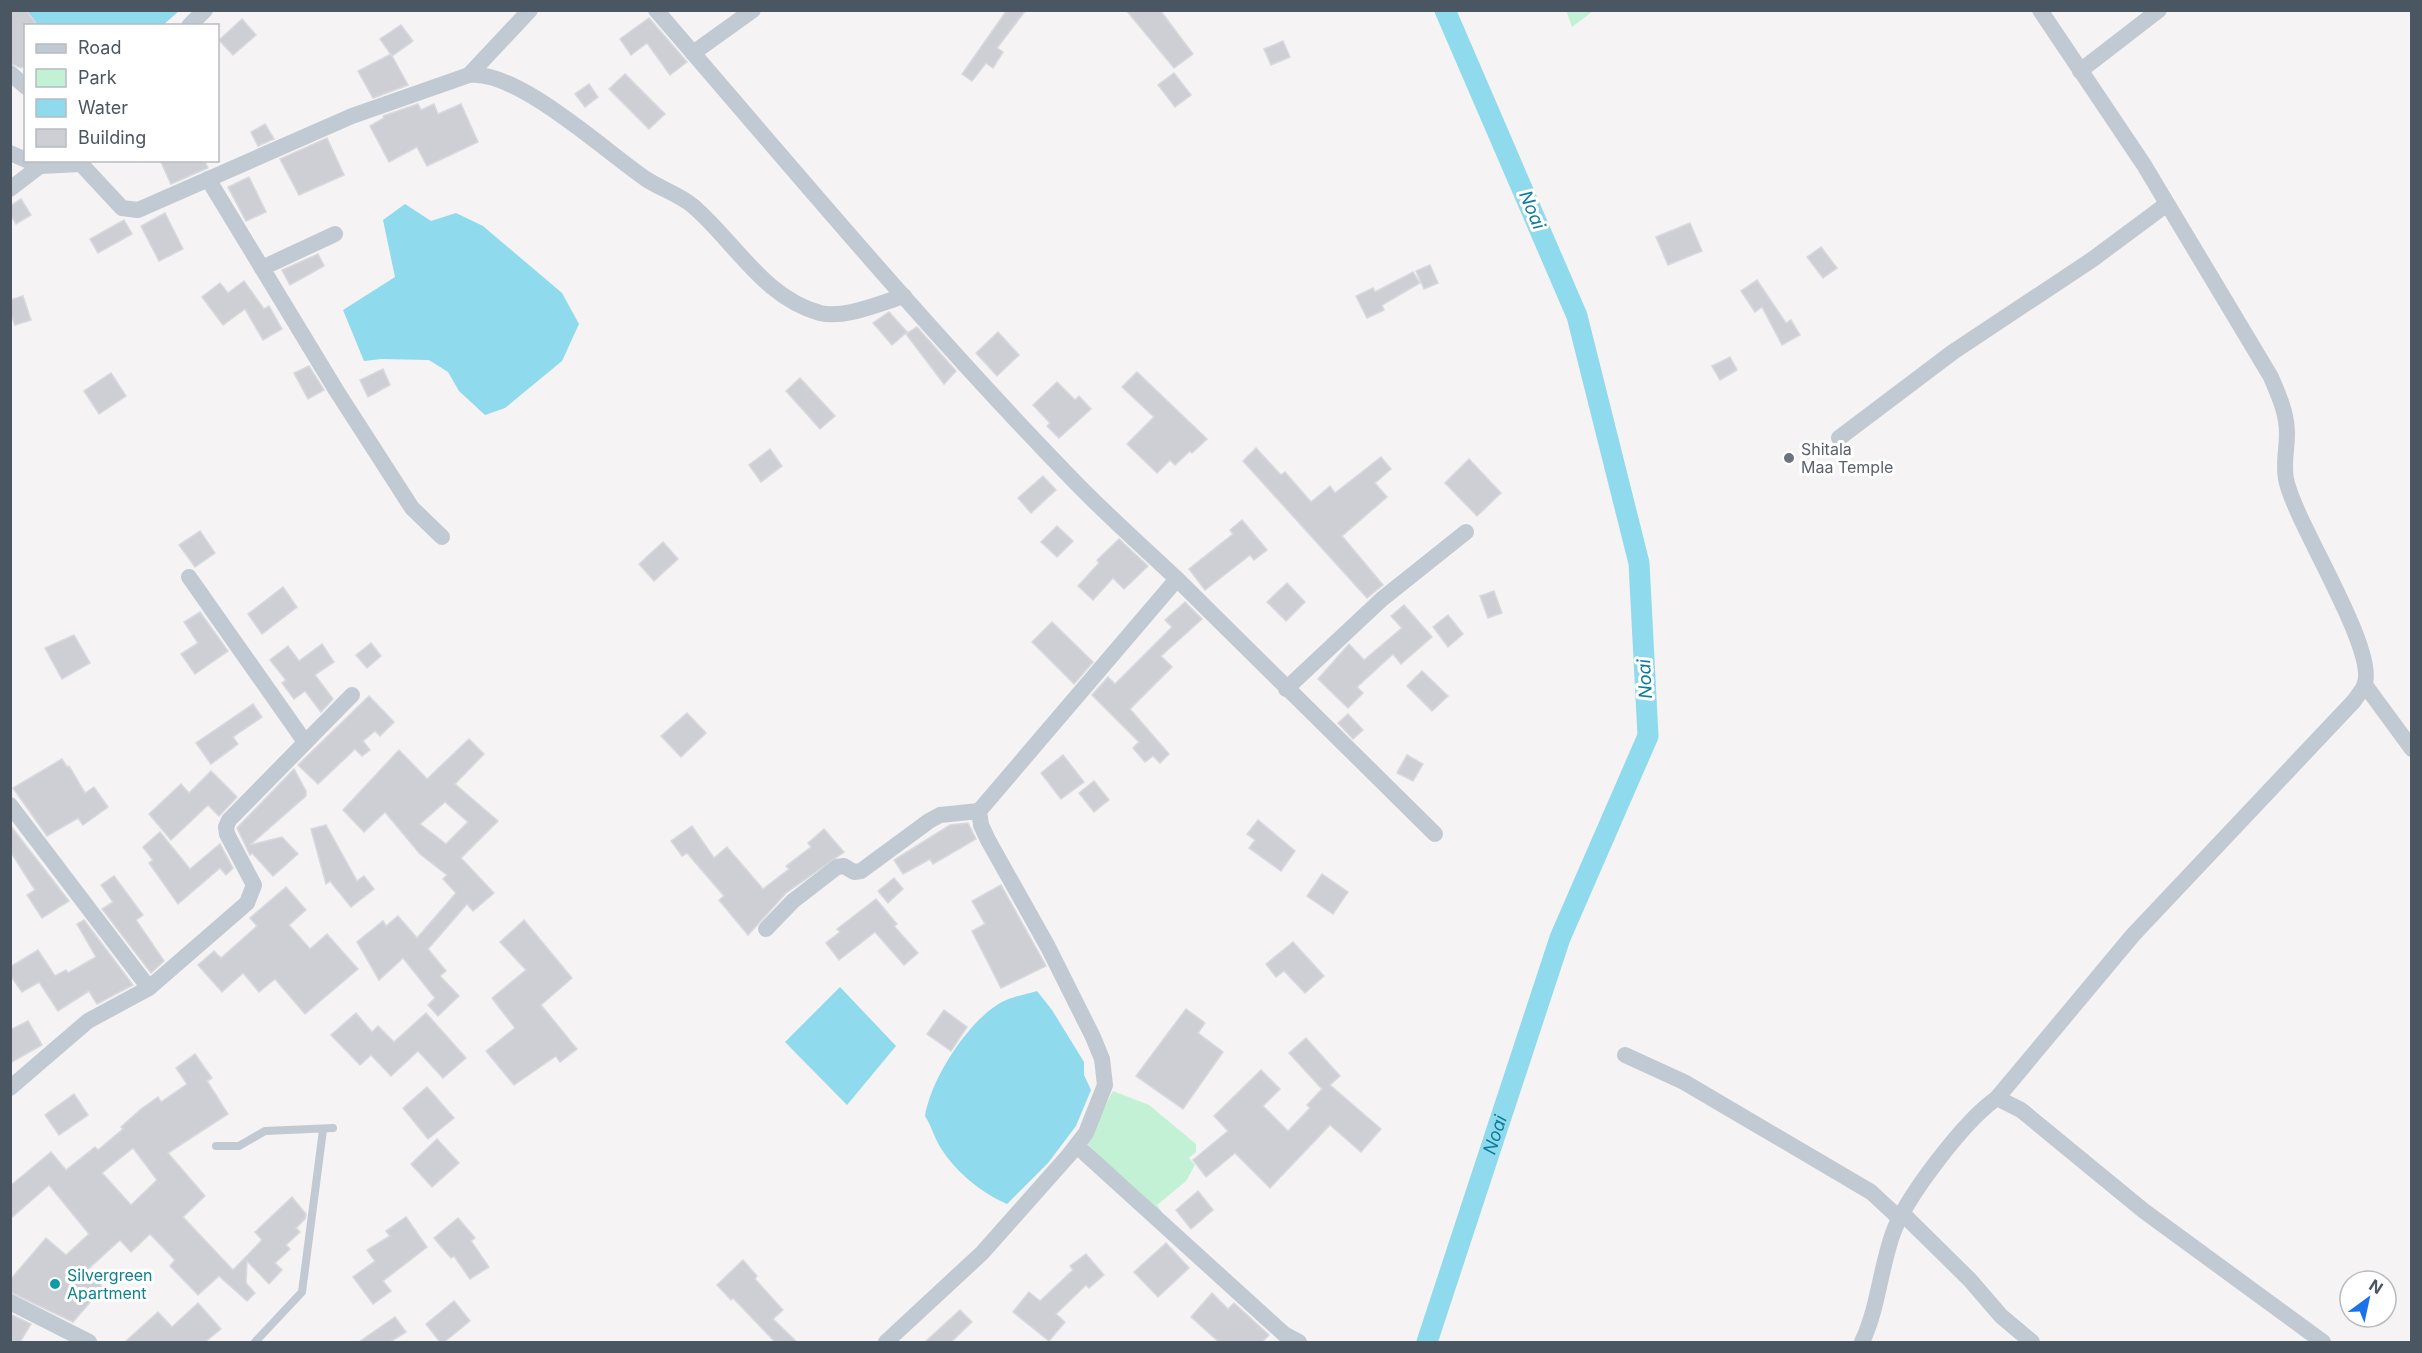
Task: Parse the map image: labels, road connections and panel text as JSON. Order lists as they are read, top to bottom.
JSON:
{
  "water": ["Noai"],
  "places": ["Shitala Maa Temple", "Silvergreen Apartment"],
  "legend": [
    "Road",
    "Park",
    "Water",
    "Building"
  ],
  "north": "top right"
}
